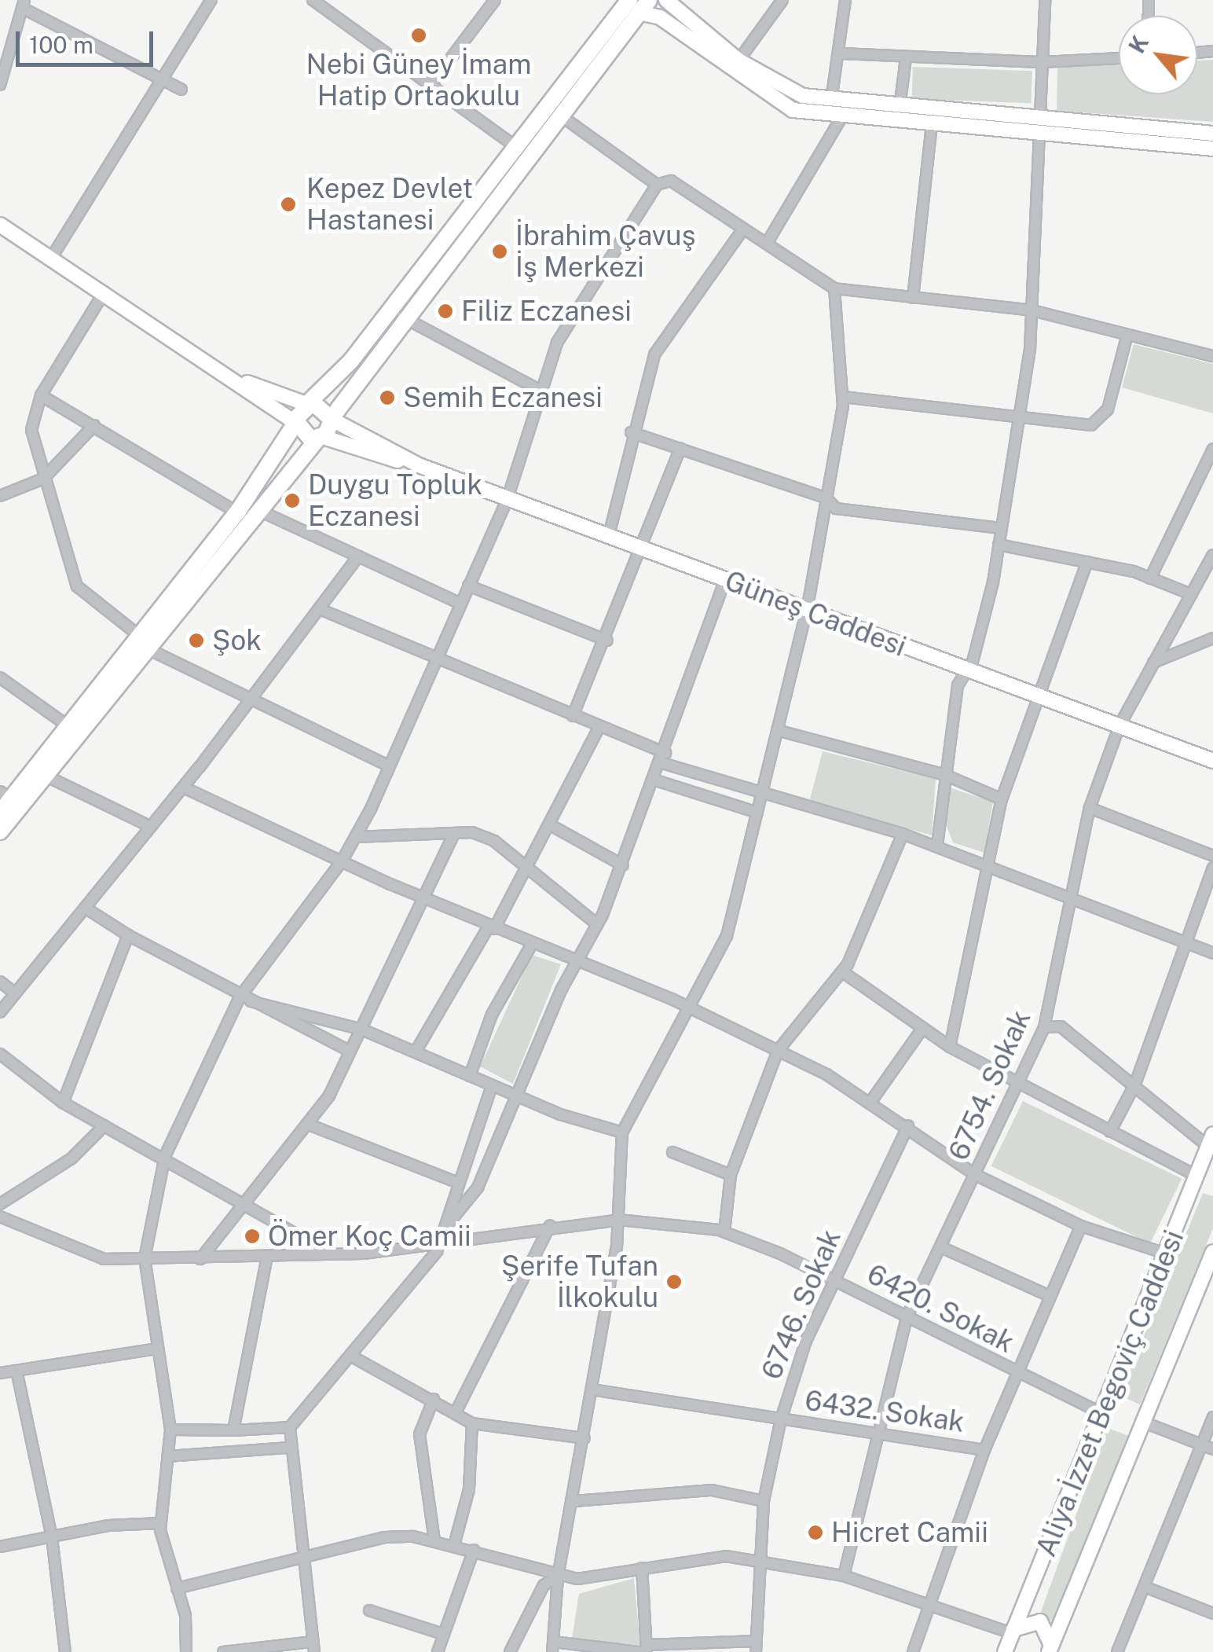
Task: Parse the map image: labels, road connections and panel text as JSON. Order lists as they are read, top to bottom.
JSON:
{
  "streets": {
    "street": [
      "Güneş Caddesi",
      "6754. Sokak",
      "6746. Sokak",
      "6420. Sokak",
      "Aliya İzzet Begoviç Caddesi",
      "6432. Sokak"
    ]
  },
  "crossings": [
    ["Güneş Caddesi", "6754. Sokak"],
    ["6754. Sokak", "6420. Sokak"],
    ["6754. Sokak", "6432. Sokak"],
    ["6746. Sokak", "6420. Sokak"],
    ["6746. Sokak", "6432. Sokak"],
    ["6420. Sokak", "Aliya İzzet Begoviç Caddesi"]
  ],
  "places": [
    "Nebi Güney İmam Hatip Ortaokulu",
    "Kepez Devlet Hastanesi",
    "İbrahim Çavuş İş Merkezi",
    "Filiz Eczanesi",
    "Semih Eczanesi",
    "Duygu Topluk Eczanesi",
    "Şok",
    "Ömer Koç Camii",
    "Şerife Tufan İlkokulu",
    "Hicret Camii"
  ],
  "scale_bar": "100 m",
  "north": "top left"
}
